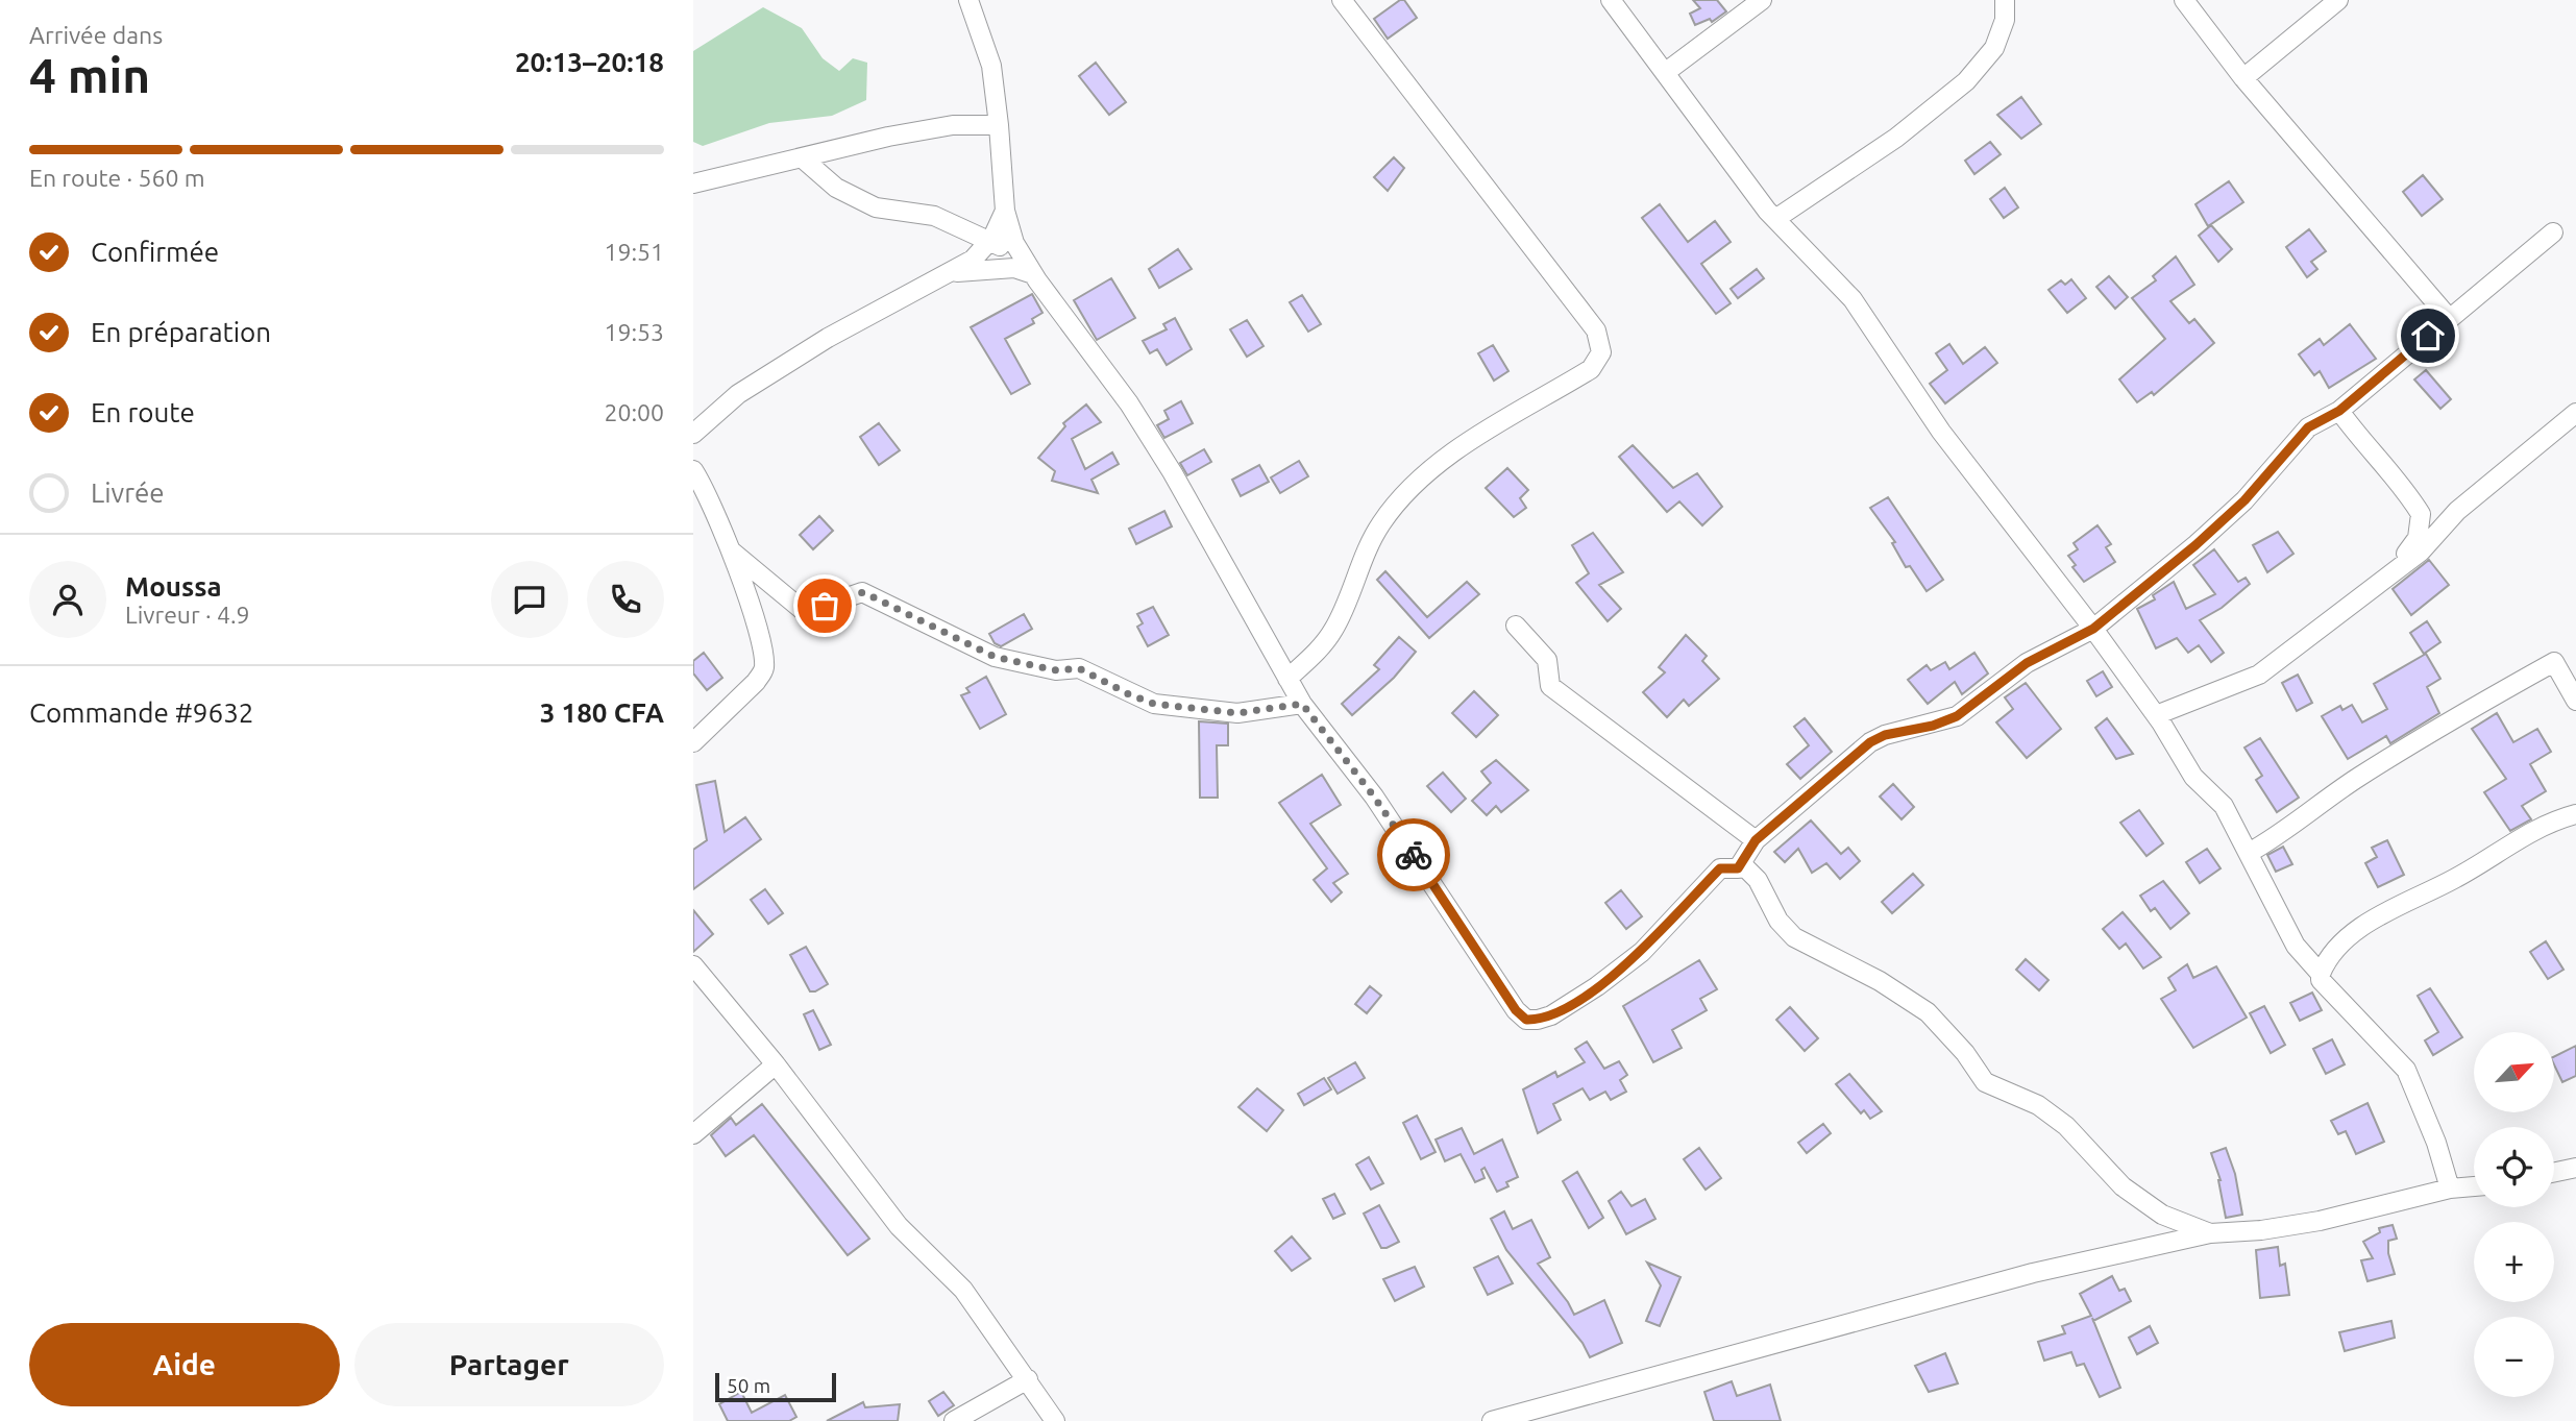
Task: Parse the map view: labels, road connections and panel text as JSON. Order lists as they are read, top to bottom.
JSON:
{
  "scale_bar": "50 m",
  "north": "top right",
  "page": {
    "heading": ["4 min", "Arrivée dans", "20:13–20:18"],
    "panel": [
      "Moussa",
      "Livreur · 4.9",
      "Commande #9632",
      "3 180 CFA"
    ],
    "bar": "En route · 560 m",
    "list": [
      ["Confirmée", "19:51"],
      ["En préparation", "19:53"],
      ["En route", "20:00"],
      "Livrée"
    ],
    "map_buttons": ["+", "−"],
    "buttons": ["Aide", "Partager"],
    "scale": "50 m"
  }
}
